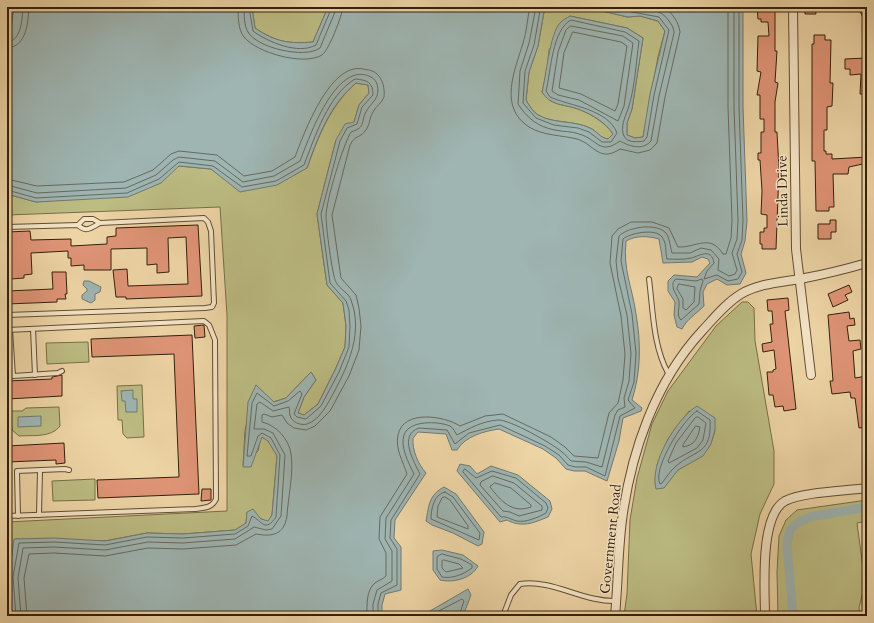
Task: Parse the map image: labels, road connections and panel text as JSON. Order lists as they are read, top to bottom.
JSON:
{
  "streets": {
    "street": ["Linda Drive", "Government Road"]
  },
  "crossings": [
    ["Linda Drive", "Government Road"]
  ]
}
